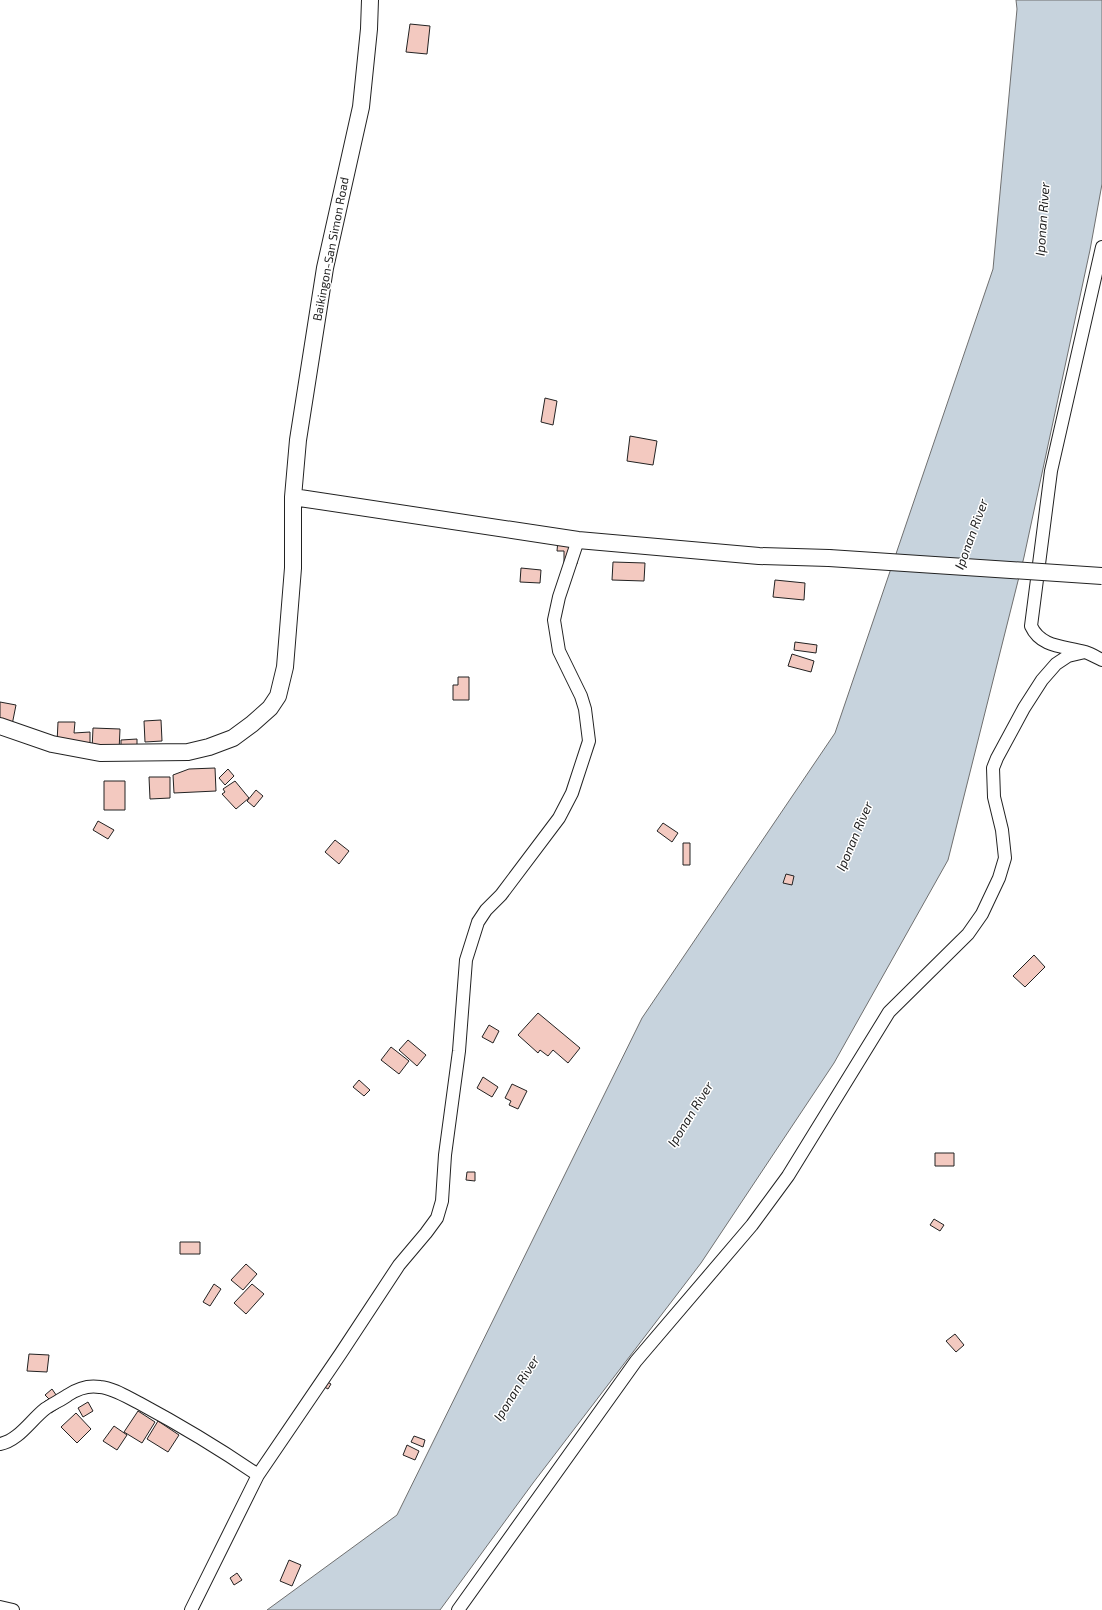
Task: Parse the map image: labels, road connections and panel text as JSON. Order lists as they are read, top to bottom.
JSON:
{
  "streets": {
    "street": ["Baikingon-San Simon Road"]
  },
  "water": ["Iponan River"]
}
